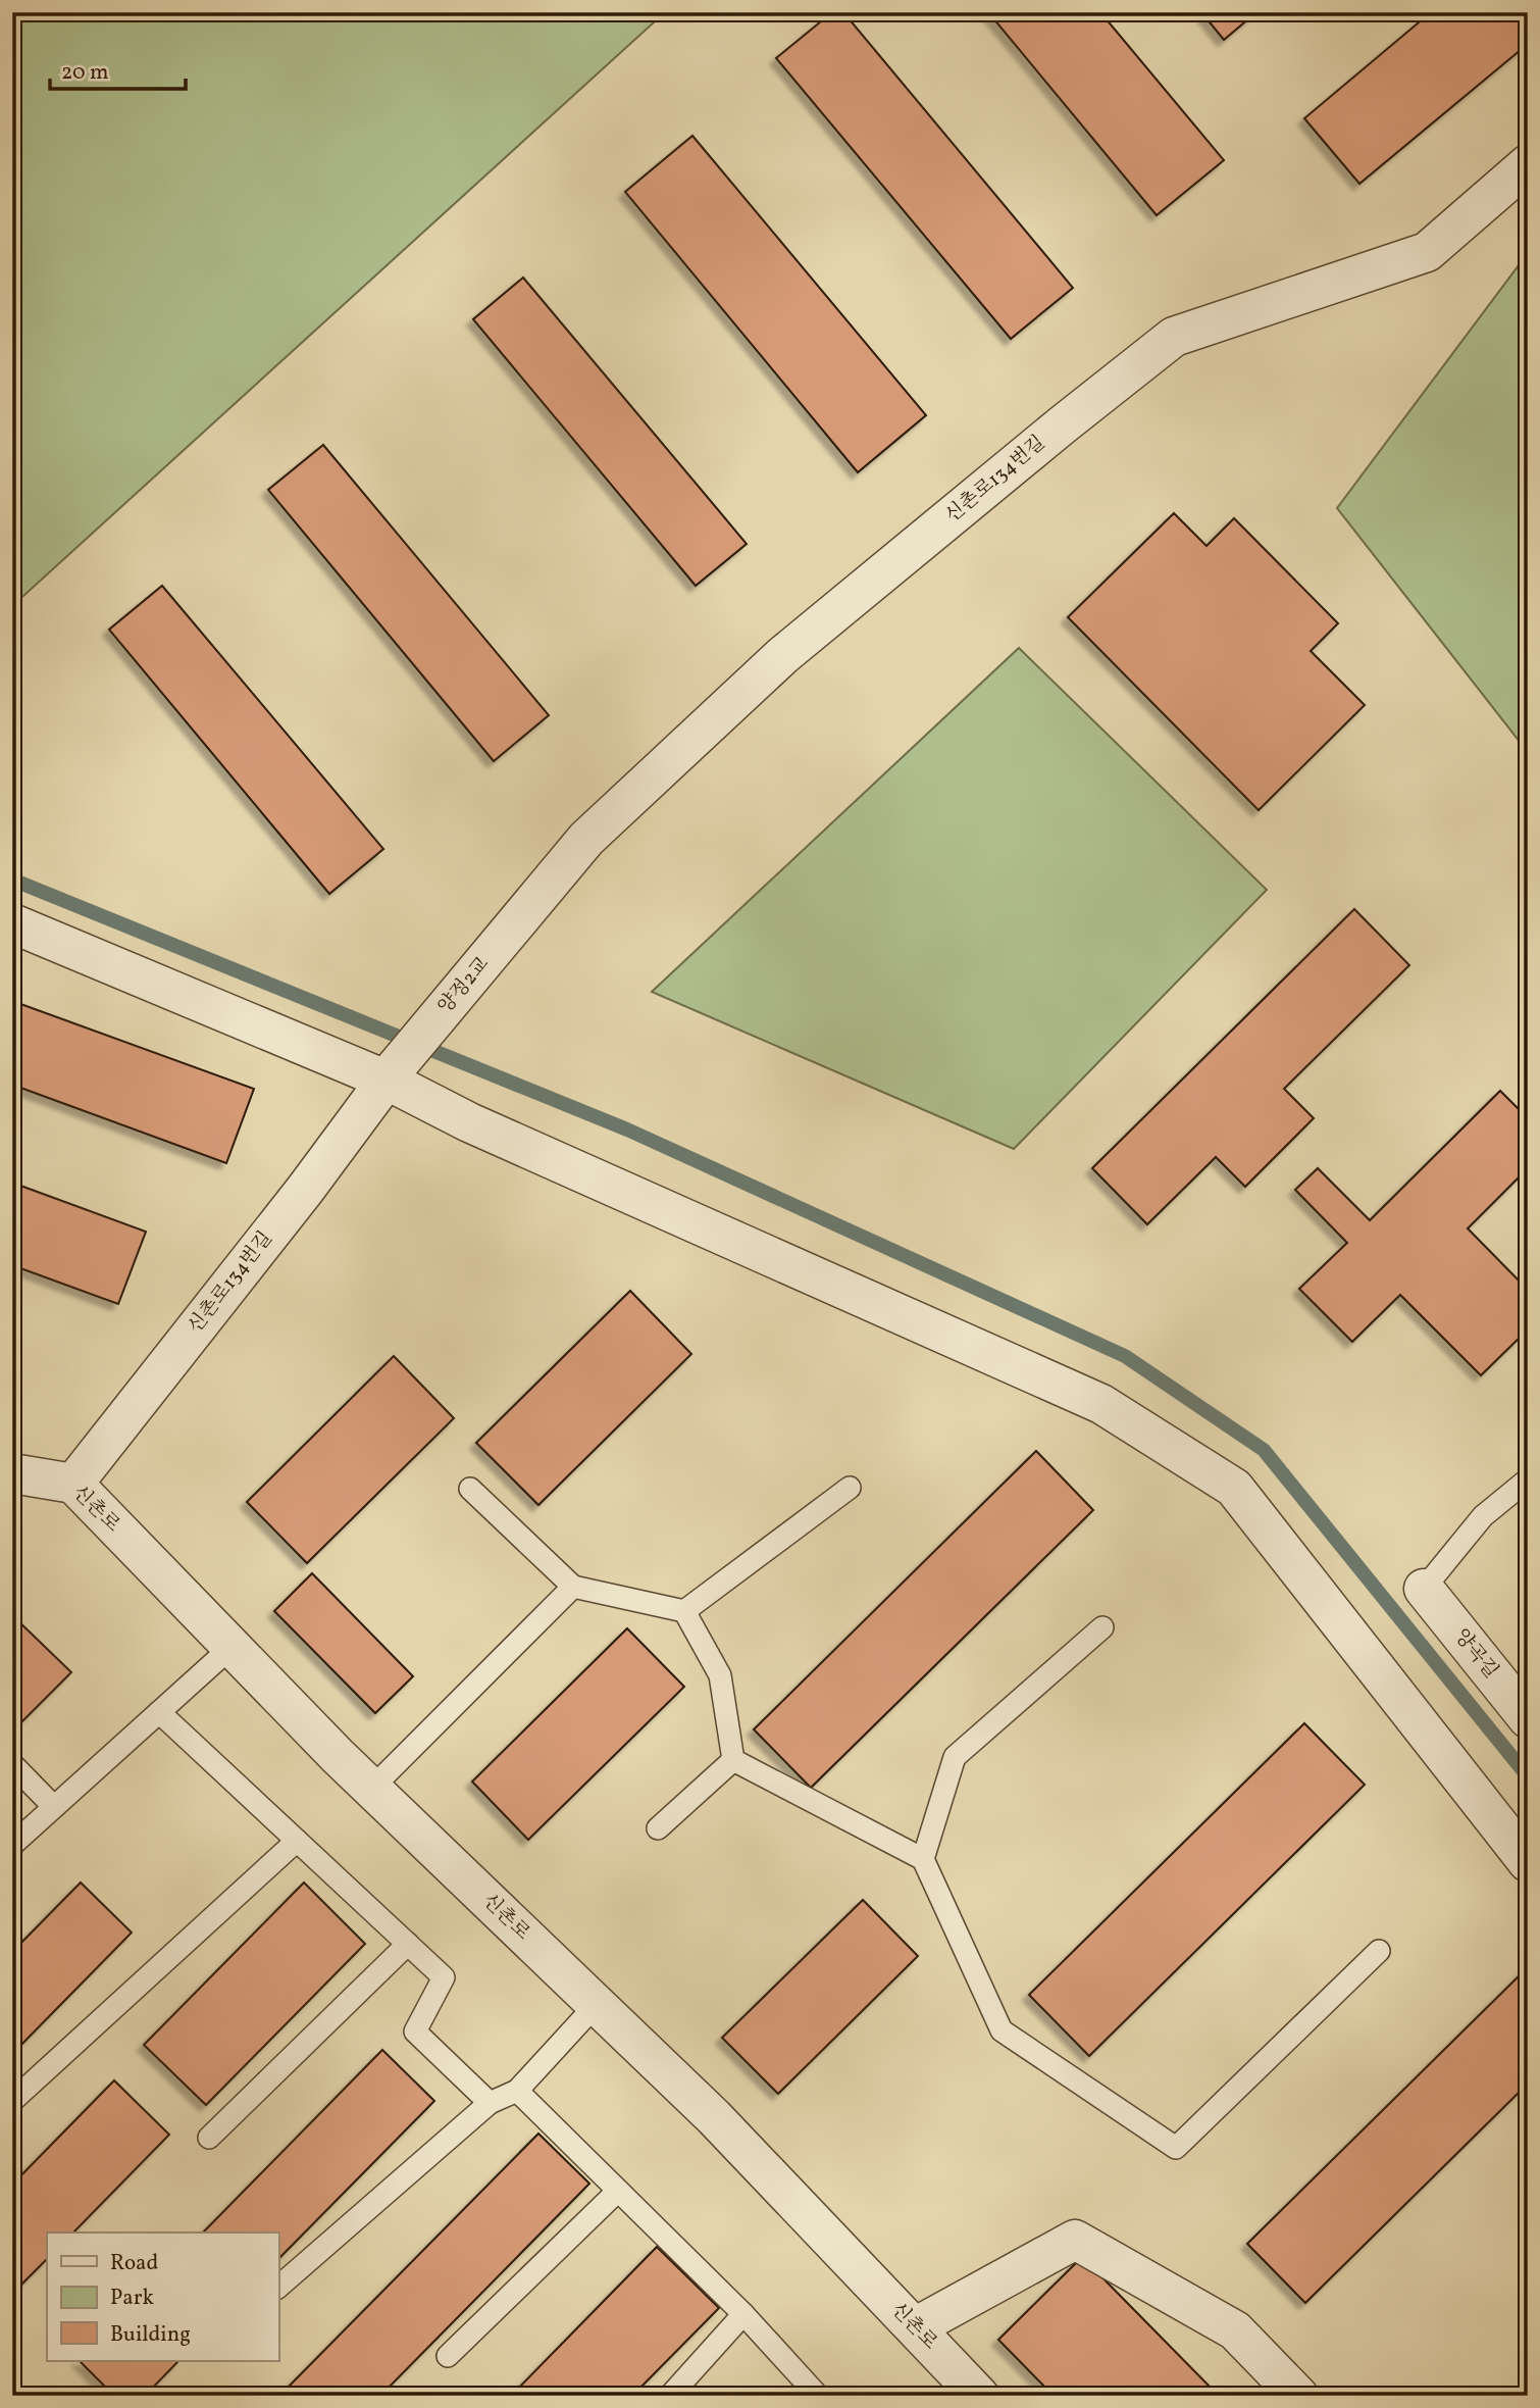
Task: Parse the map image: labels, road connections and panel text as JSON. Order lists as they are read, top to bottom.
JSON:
{
  "streets": {
    "street": [
      "신촌로134번길",
      "양정2교",
      "신촌로",
      "양곡길"
    ]
  },
  "crossings": [
    ["신촌로134번길", "양정2교"],
    ["신촌로134번길", "신촌로"]
  ],
  "legend": ["Road", "Park", "Building"],
  "scale_bar": "20 m"
}
